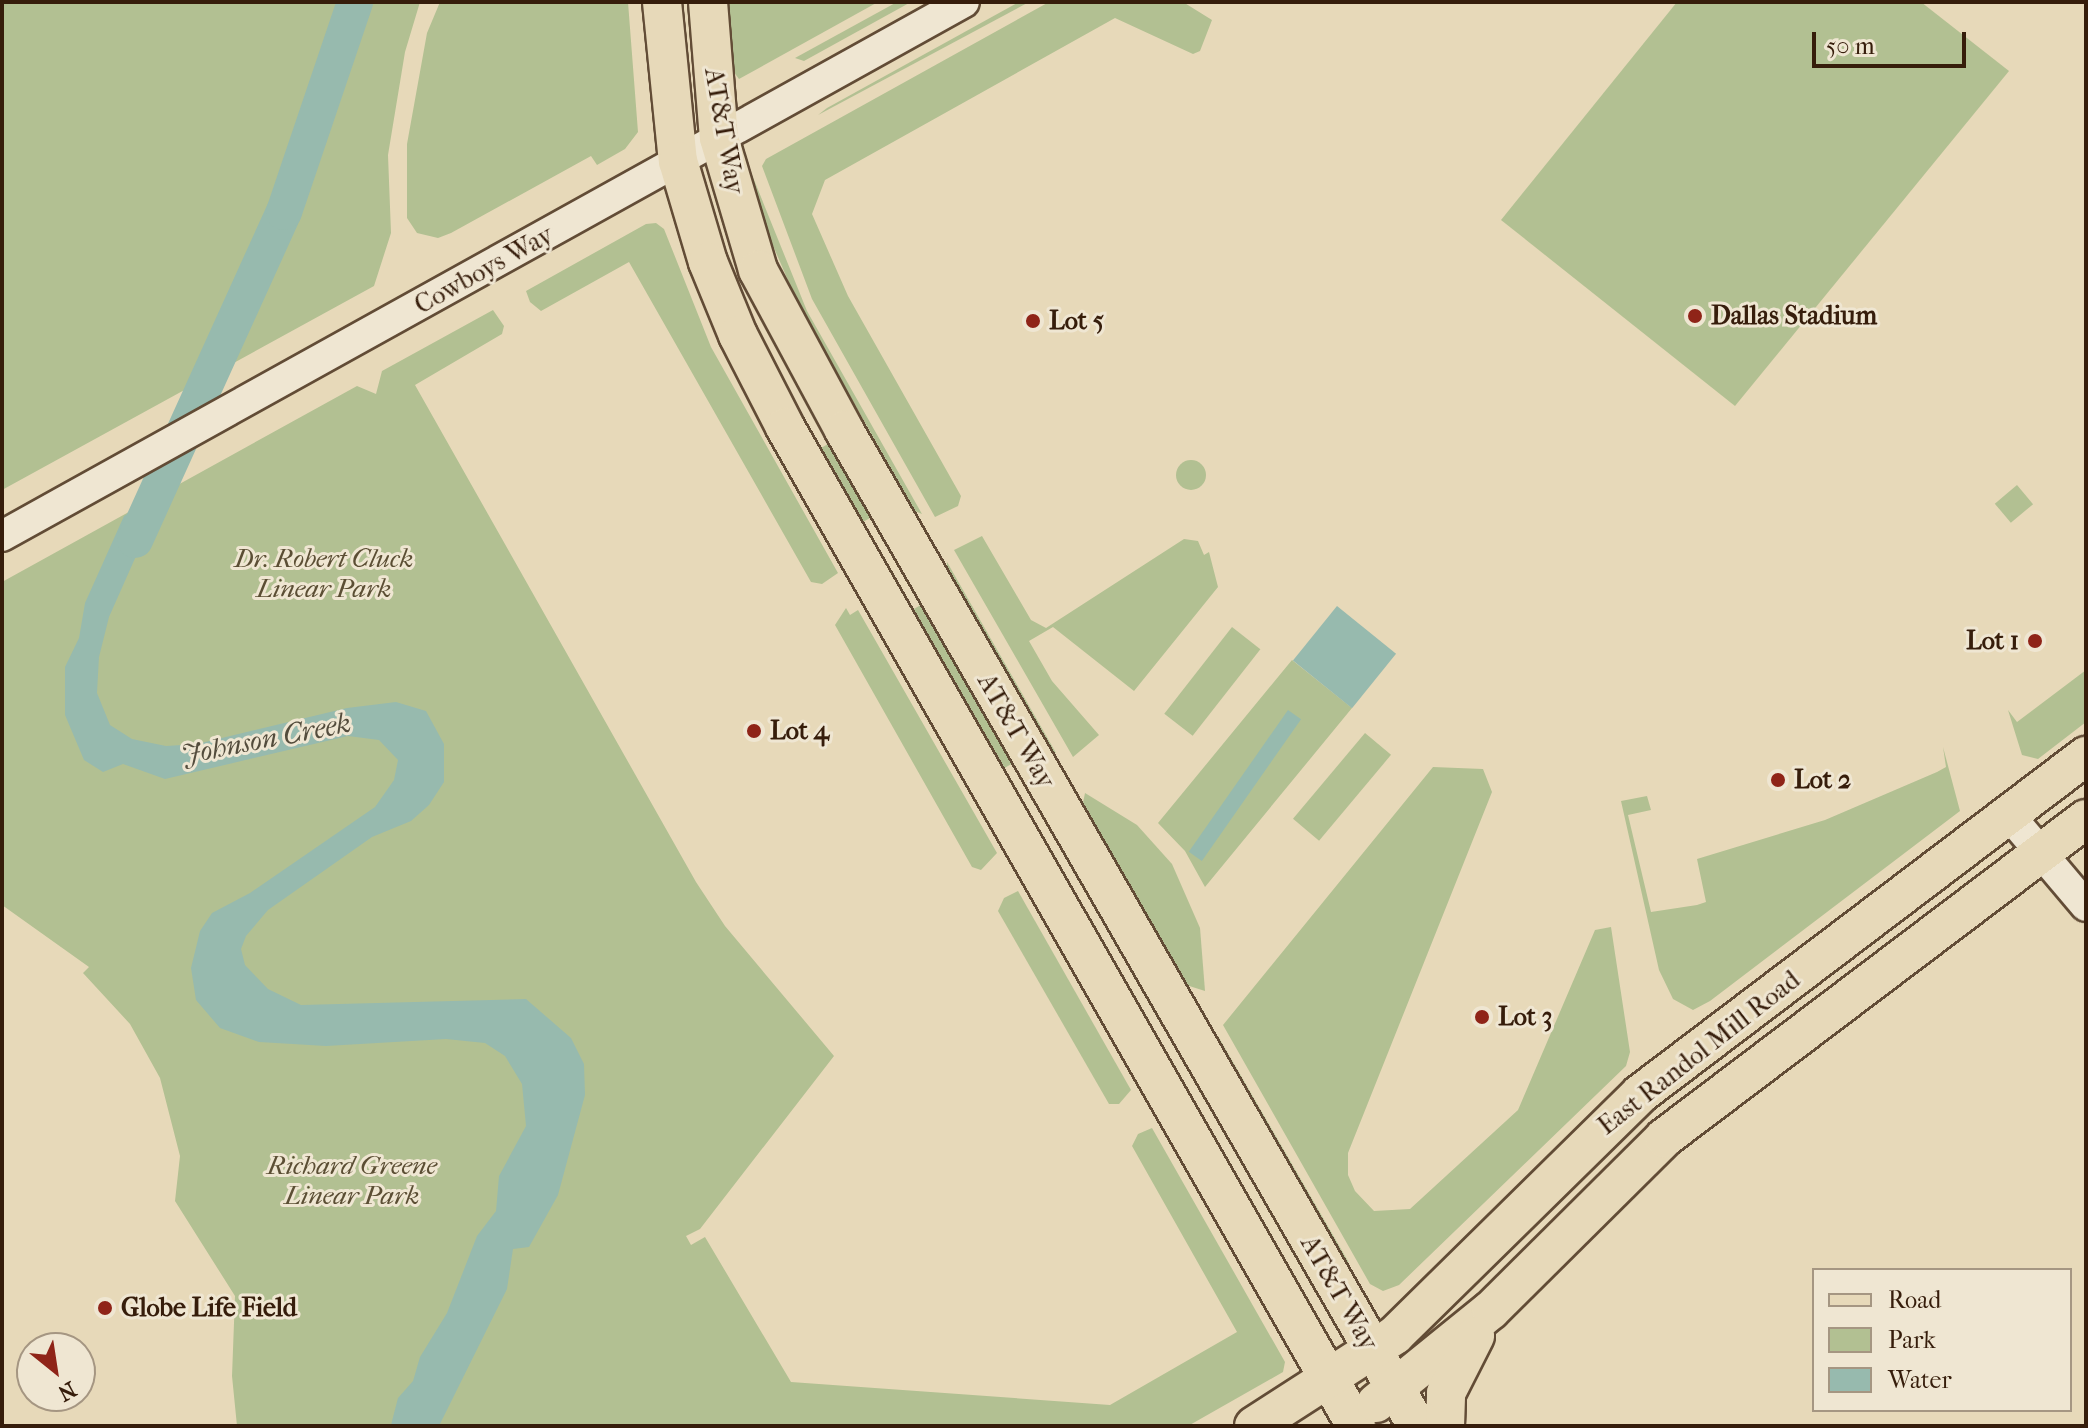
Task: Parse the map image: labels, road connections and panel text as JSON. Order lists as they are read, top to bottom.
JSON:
{
  "streets": {
    "main road": ["AT&T Way", "East Randol Mill Road"],
    "street": ["Cowboys Way"]
  },
  "crossings": [
    ["AT&T Way", "Cowboys Way"],
    ["AT&T Way", "East Randol Mill Road"]
  ],
  "water": ["Johnson Creek"],
  "parks": ["Dr. Robert Cluck Linear Park", "Richard Greene Linear Park"],
  "places": [
    "Dallas Stadium",
    "Lot 5",
    "Lot 1",
    "Lot 4",
    "Lot 2",
    "Lot 3",
    "Globe Life Field"
  ],
  "legend": ["Road", "Park", "Water"],
  "scale_bar": "50 m",
  "north": "bottom right"
}
